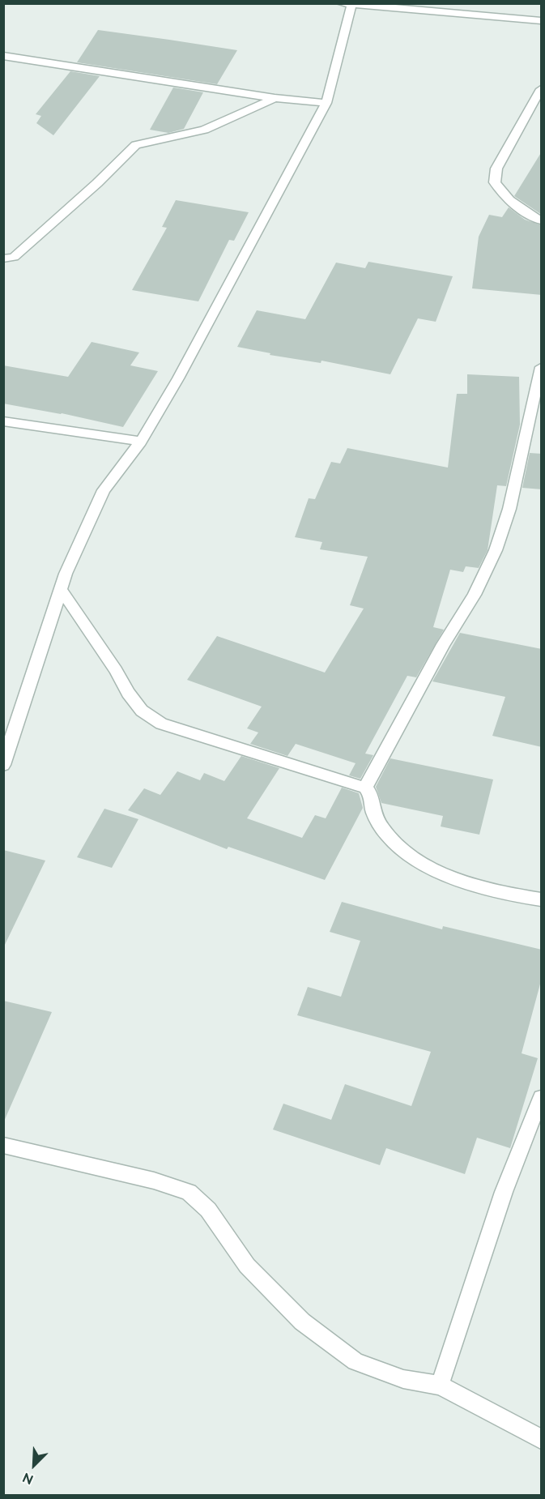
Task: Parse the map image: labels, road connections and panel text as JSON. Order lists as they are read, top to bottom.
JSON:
{
  "north": "bottom left"
}
